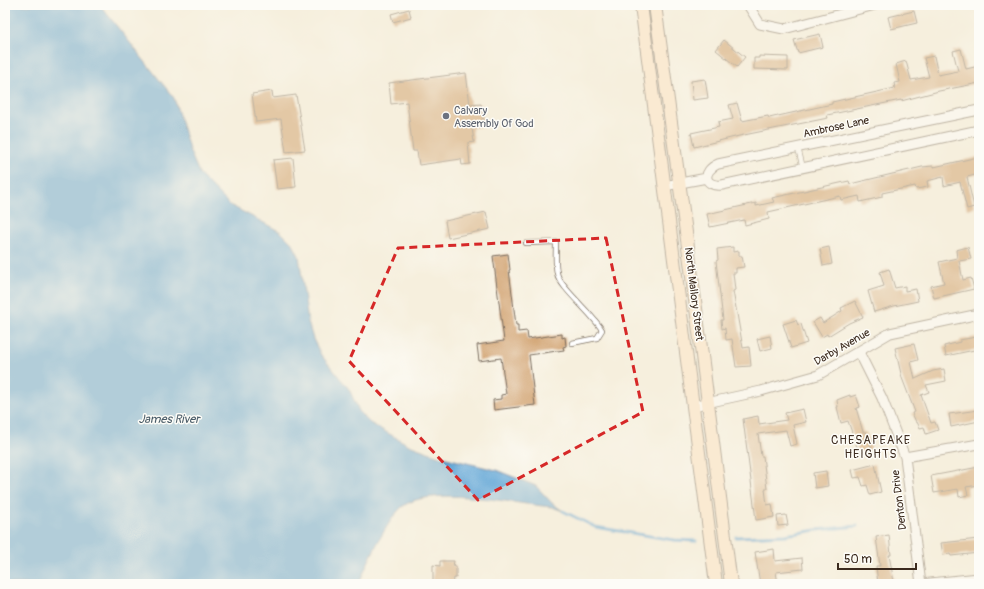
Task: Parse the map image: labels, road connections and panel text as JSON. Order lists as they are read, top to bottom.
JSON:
{
  "streets": {
    "main road": ["North Mallory Street"],
    "street": ["Ambrose Lane", "Darby Avenue", "Denton Drive"]
  },
  "crossings": [
    ["North Mallory Street", "Darby Avenue"],
    ["Darby Avenue", "Denton Drive"]
  ],
  "districts": ["CHESAPEAKE HEIGHTS"],
  "water": ["James River"],
  "places": ["Calvary Assembly Of God"],
  "scale_bar": "50 m"
}
